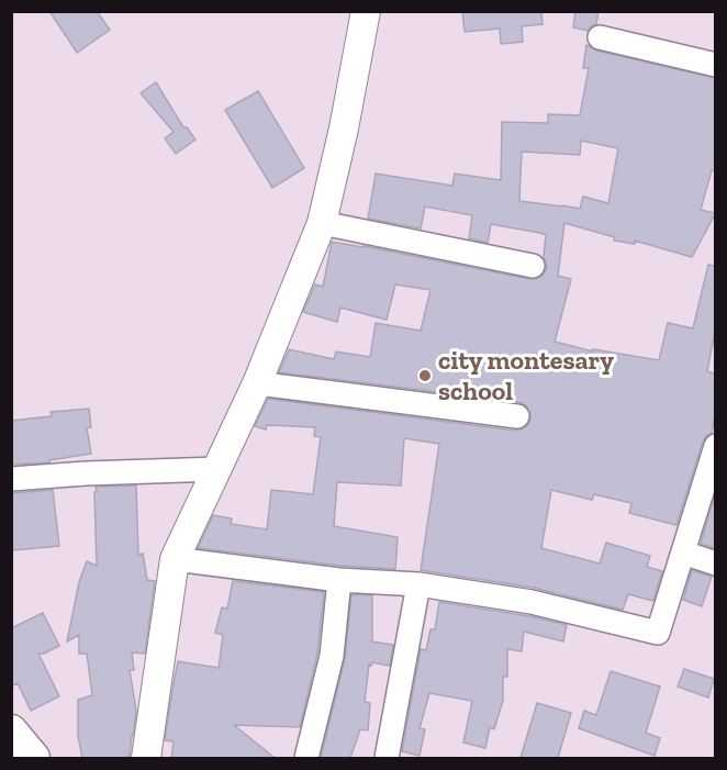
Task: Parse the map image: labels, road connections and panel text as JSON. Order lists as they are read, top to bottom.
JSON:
{
  "places": ["city montesary school"]
}
